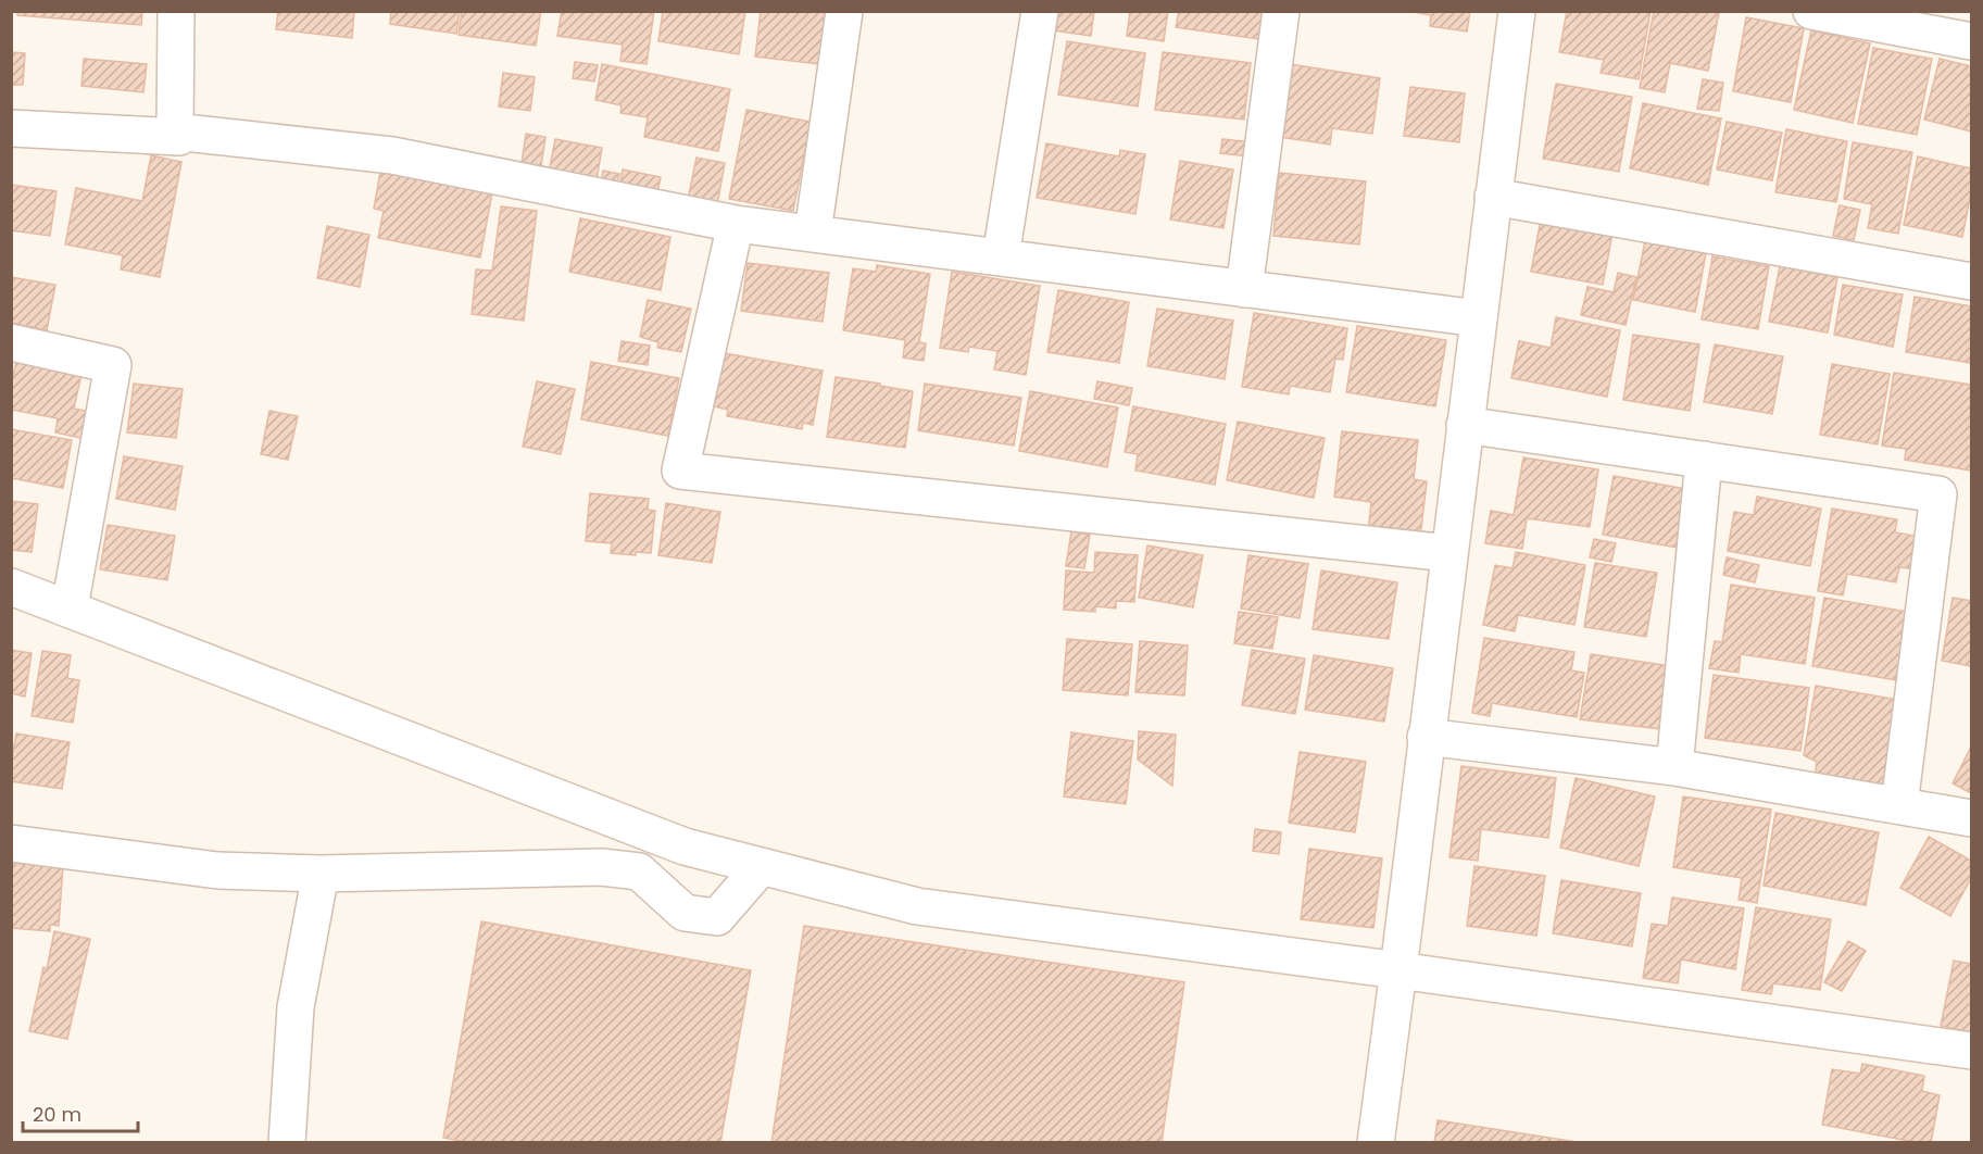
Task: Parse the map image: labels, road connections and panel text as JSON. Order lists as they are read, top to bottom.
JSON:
{
  "scale_bar": "20 m"
}
